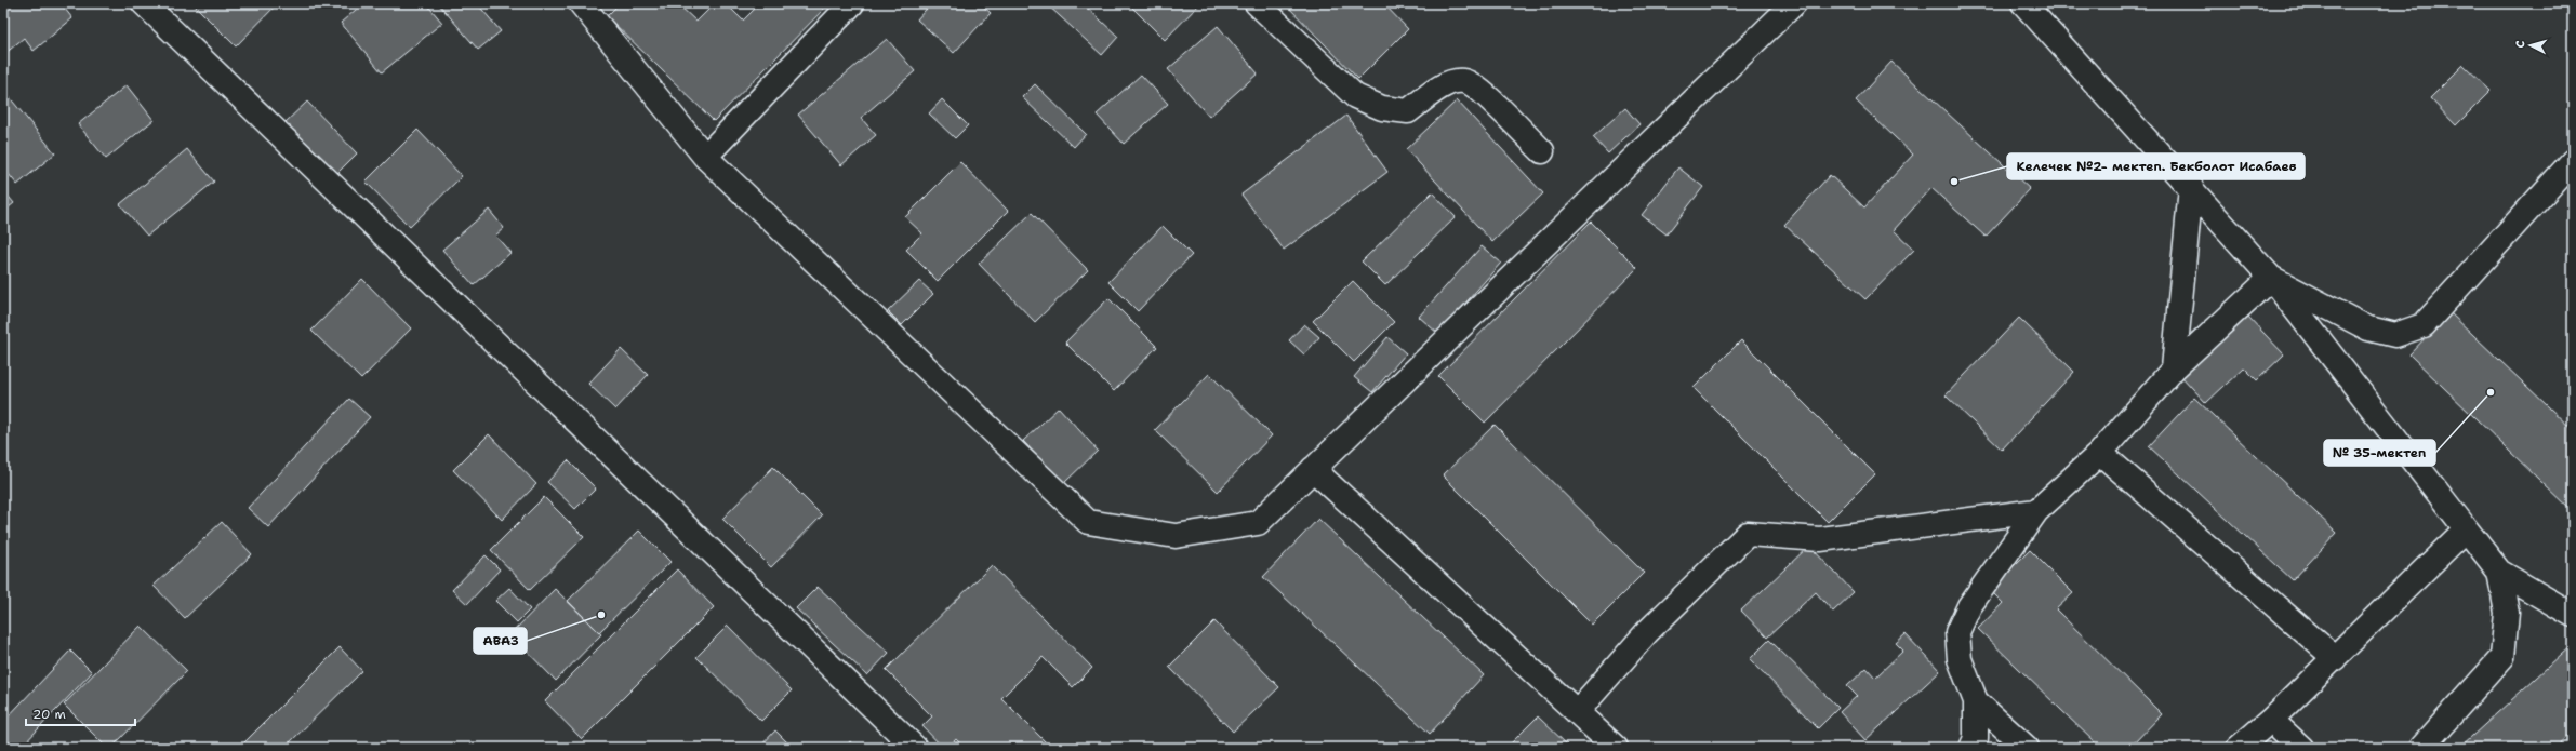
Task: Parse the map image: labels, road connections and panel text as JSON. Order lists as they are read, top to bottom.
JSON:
{
  "places": ["Келечек №2- мектеп. Бекболот Исабаев", "№ 35-мектеп", "АВАЗ"],
  "scale_bar": "20 m",
  "north": "left"
}
